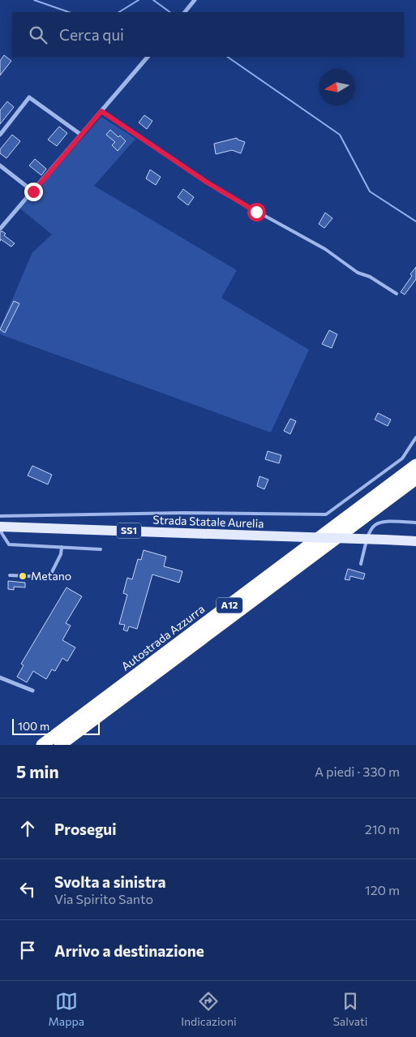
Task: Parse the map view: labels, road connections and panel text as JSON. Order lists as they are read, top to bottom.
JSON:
{
  "streets": {
    "highway": ["A12", "Autostrada Azzurra"],
    "main road": ["Strada Statale Aurelia", "SS1"]
  },
  "places": ["Metano"],
  "scale_bar": "100 m",
  "north": "left",
  "page": {
    "search": "Cerca qui",
    "scale": "100 m",
    "heading": ["5 min", "A piedi · 330 m"],
    "list": [
      ["Prosegui", "210 m"],
      ["Svolta a sinistra", "Via Spirito Santo", "120 m"],
      "Arrivo a destinazione"
    ],
    "nav": ["Mappa", "Indicazioni", "Salvati"]
  }
}
